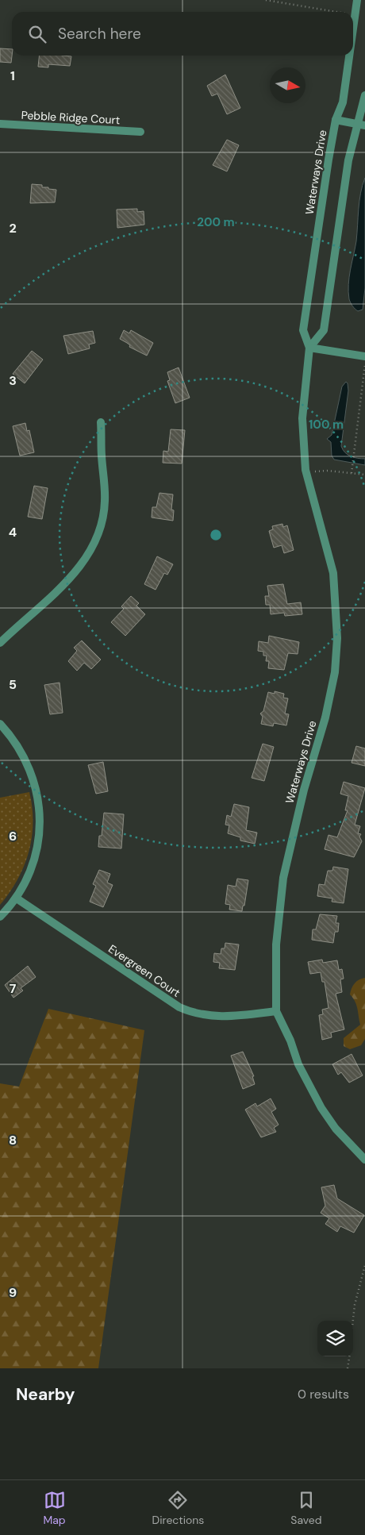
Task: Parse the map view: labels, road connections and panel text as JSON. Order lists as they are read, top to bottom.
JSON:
{
  "streets": {
    "street": ["Pebble Ridge Court", "Waterways Drive", "Evergreen Court"]
  },
  "crossings": [
    ["Waterways Drive", "Evergreen Court"]
  ],
  "north": "right",
  "page": {
    "search": "Search here",
    "heading": ["Nearby", "0 results"],
    "nav": ["Map", "Directions", "Saved"]
  },
  "grid": {
    "rows": [
      "1",
      "2",
      "3",
      "4",
      "5",
      "6",
      "7",
      "8",
      "9"
    ]
  },
  "rings": ["200 m", "100 m"]
}
